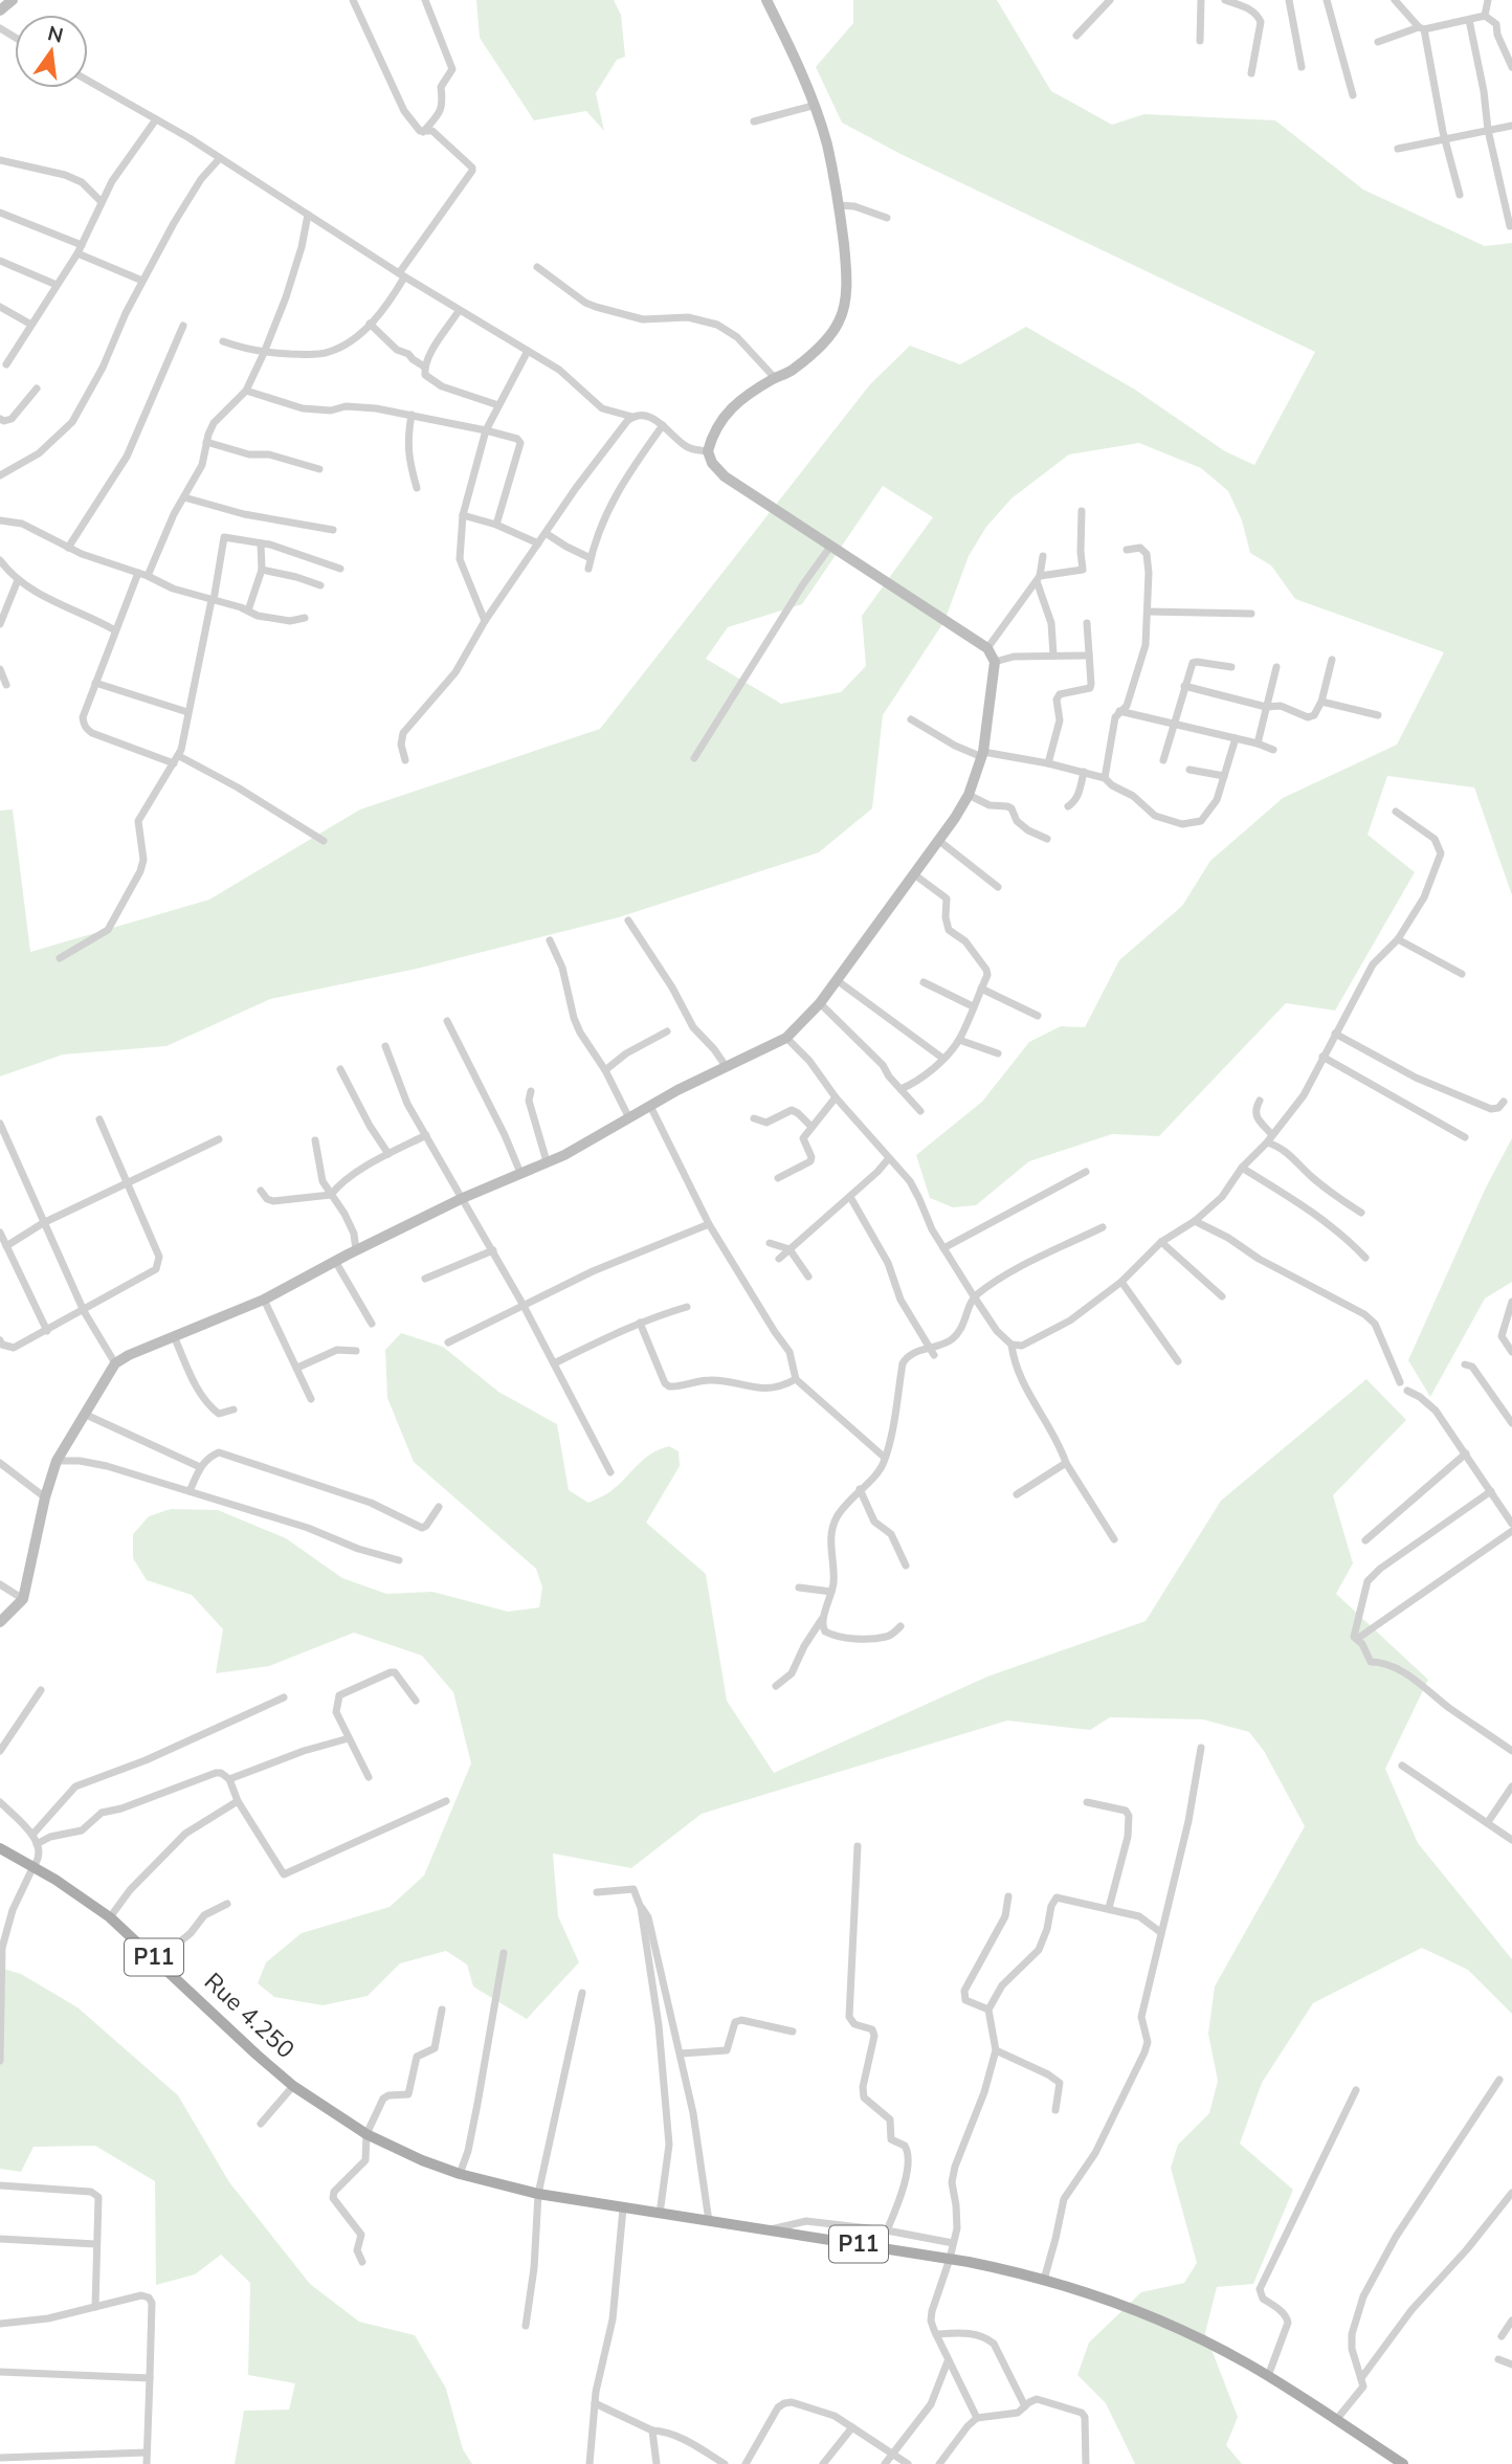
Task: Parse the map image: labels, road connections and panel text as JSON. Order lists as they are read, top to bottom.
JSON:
{
  "streets": {
    "main road": ["P11", "Rue 4.250"]
  },
  "crossings": [
    ["P11", "Rue 4.250"]
  ],
  "north": "top"
}
